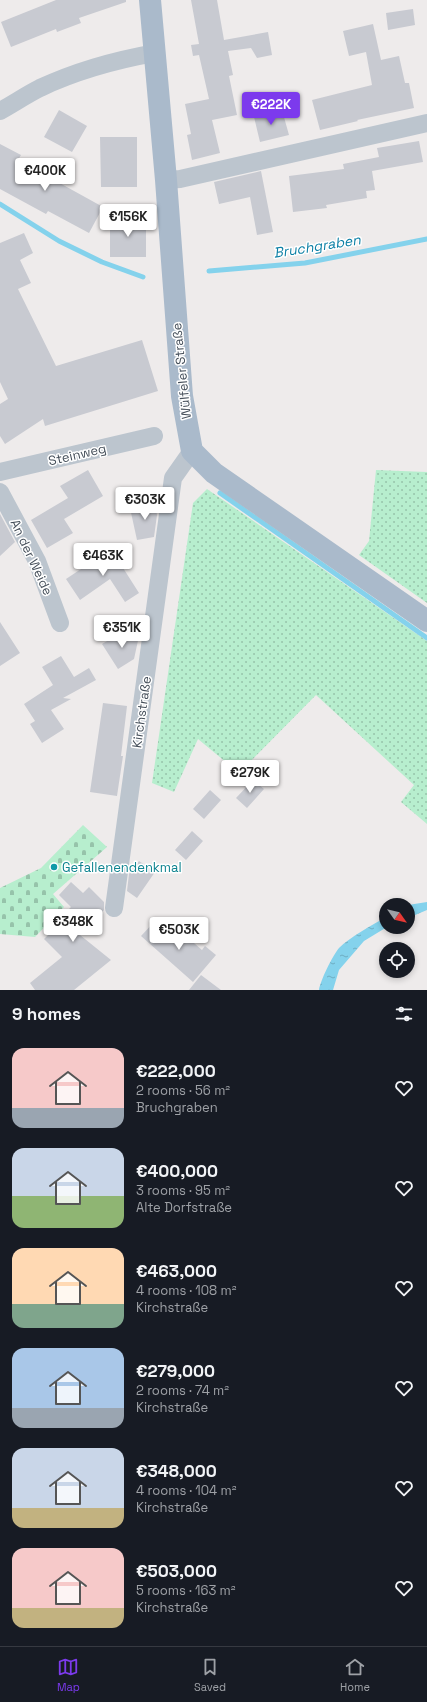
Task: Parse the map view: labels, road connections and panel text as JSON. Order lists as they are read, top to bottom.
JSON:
{
  "streets": {
    "main road": ["Wülfeler Straße"],
    "street": ["Steinweg", "An der Weide", "Kirchstraße"]
  },
  "crossings": [
    ["Wülfeler Straße", "Kirchstraße"]
  ],
  "water": ["Bruchgraben"],
  "places": ["Gefallenendenkmal"],
  "north": "bottom right",
  "page": {
    "price": [
      "€222K",
      "€400K",
      "€156K",
      "€303K",
      "€463K",
      "€351K",
      "€279K",
      "€348K",
      "€503K"
    ],
    "heading": "9 homes",
    "list": [
      {
        "name": "€222,000",
        "note": "2 rooms · 56 m² · Bruchgraben"
      },
      {
        "name": "€400,000",
        "note": "3 rooms · 95 m² · Alte Dorfstraße"
      },
      {
        "name": "€463,000",
        "note": "4 rooms · 108 m² · Kirchstraße"
      },
      {
        "name": "€279,000",
        "note": "2 rooms · 74 m² · Kirchstraße"
      },
      {
        "name": "€348,000",
        "note": "4 rooms · 104 m² · Kirchstraße"
      },
      {
        "name": "€503,000",
        "note": "5 rooms · 163 m² · Kirchstraße"
      }
    ],
    "tabs": ["Map", "Saved", "Home"]
  }
}
